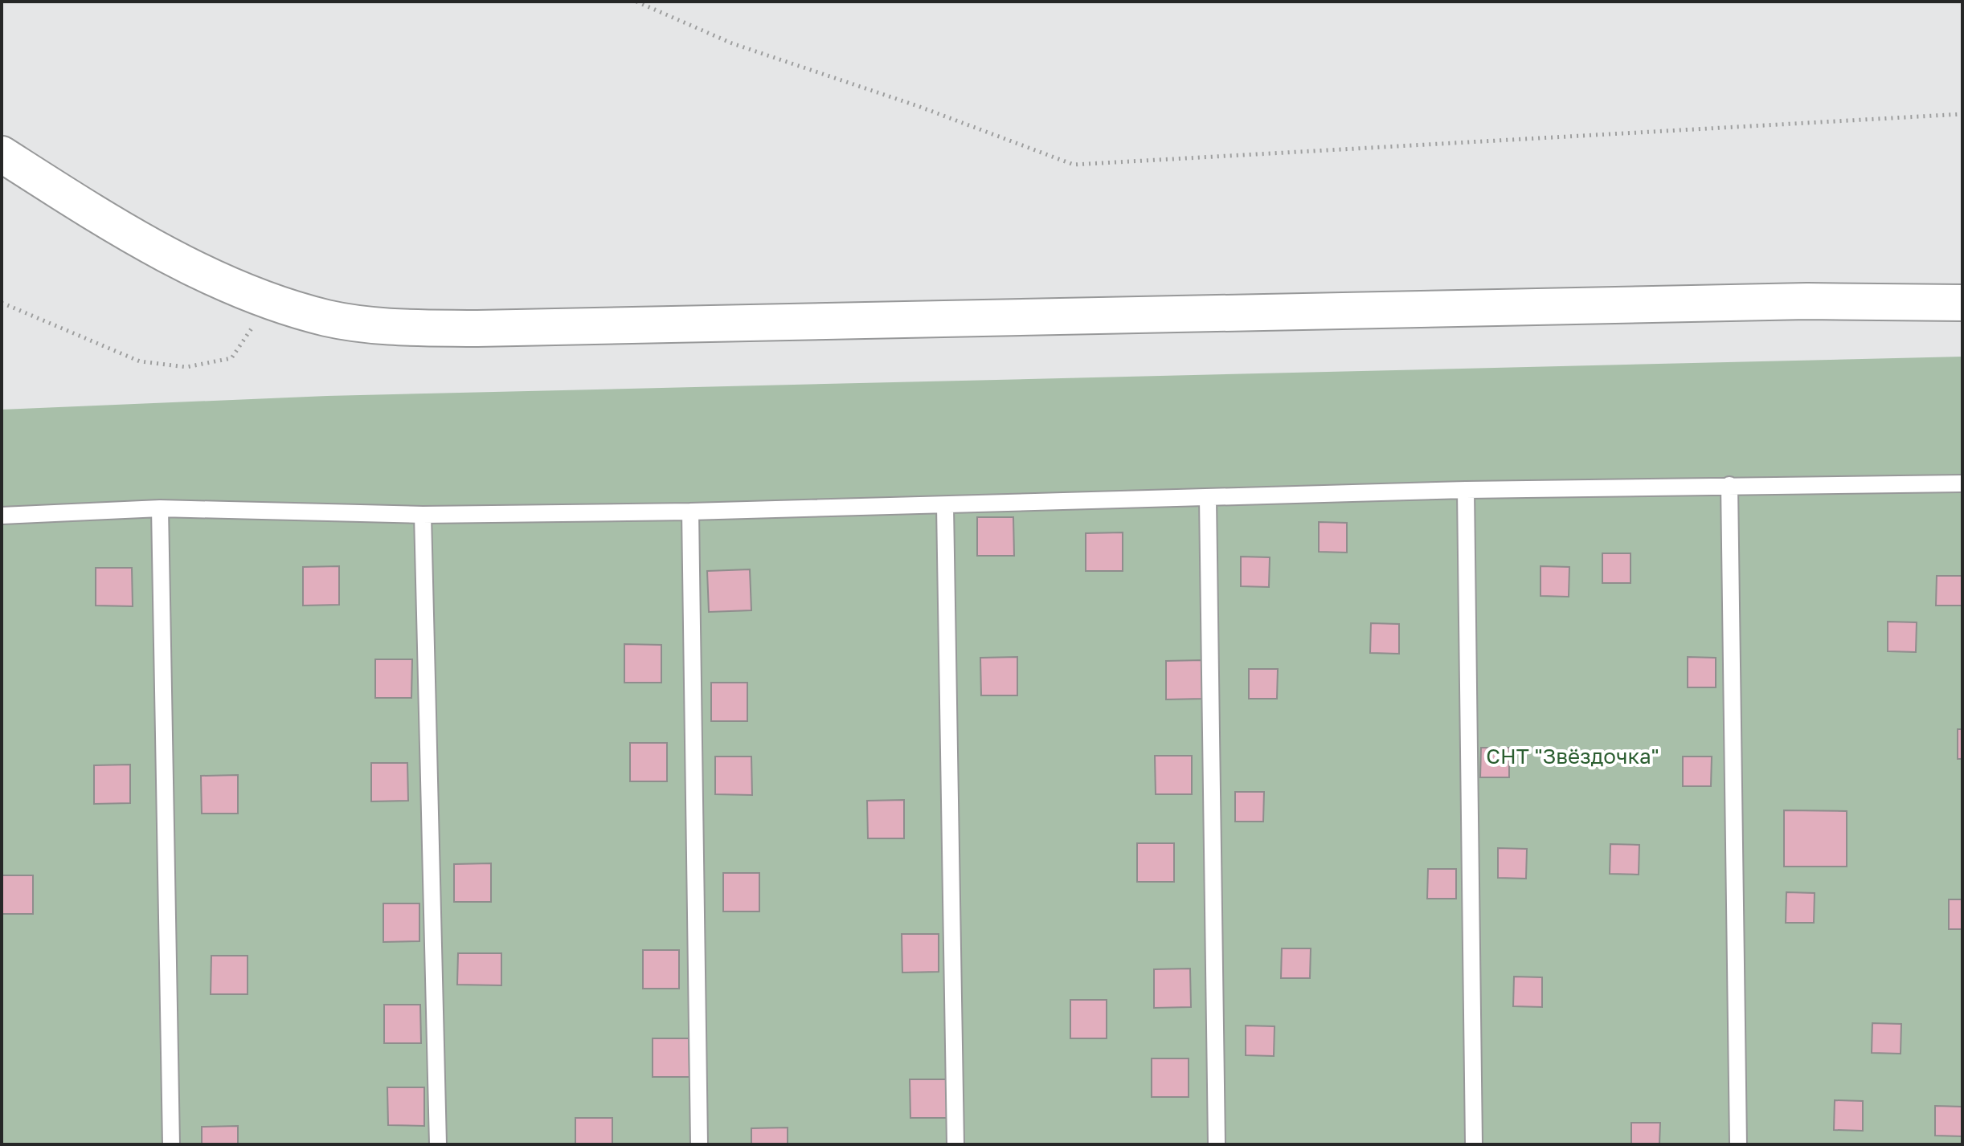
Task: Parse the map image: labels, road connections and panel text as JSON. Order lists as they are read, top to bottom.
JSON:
{
  "parks": ["СНТ \"Звёздочка\""]
}
